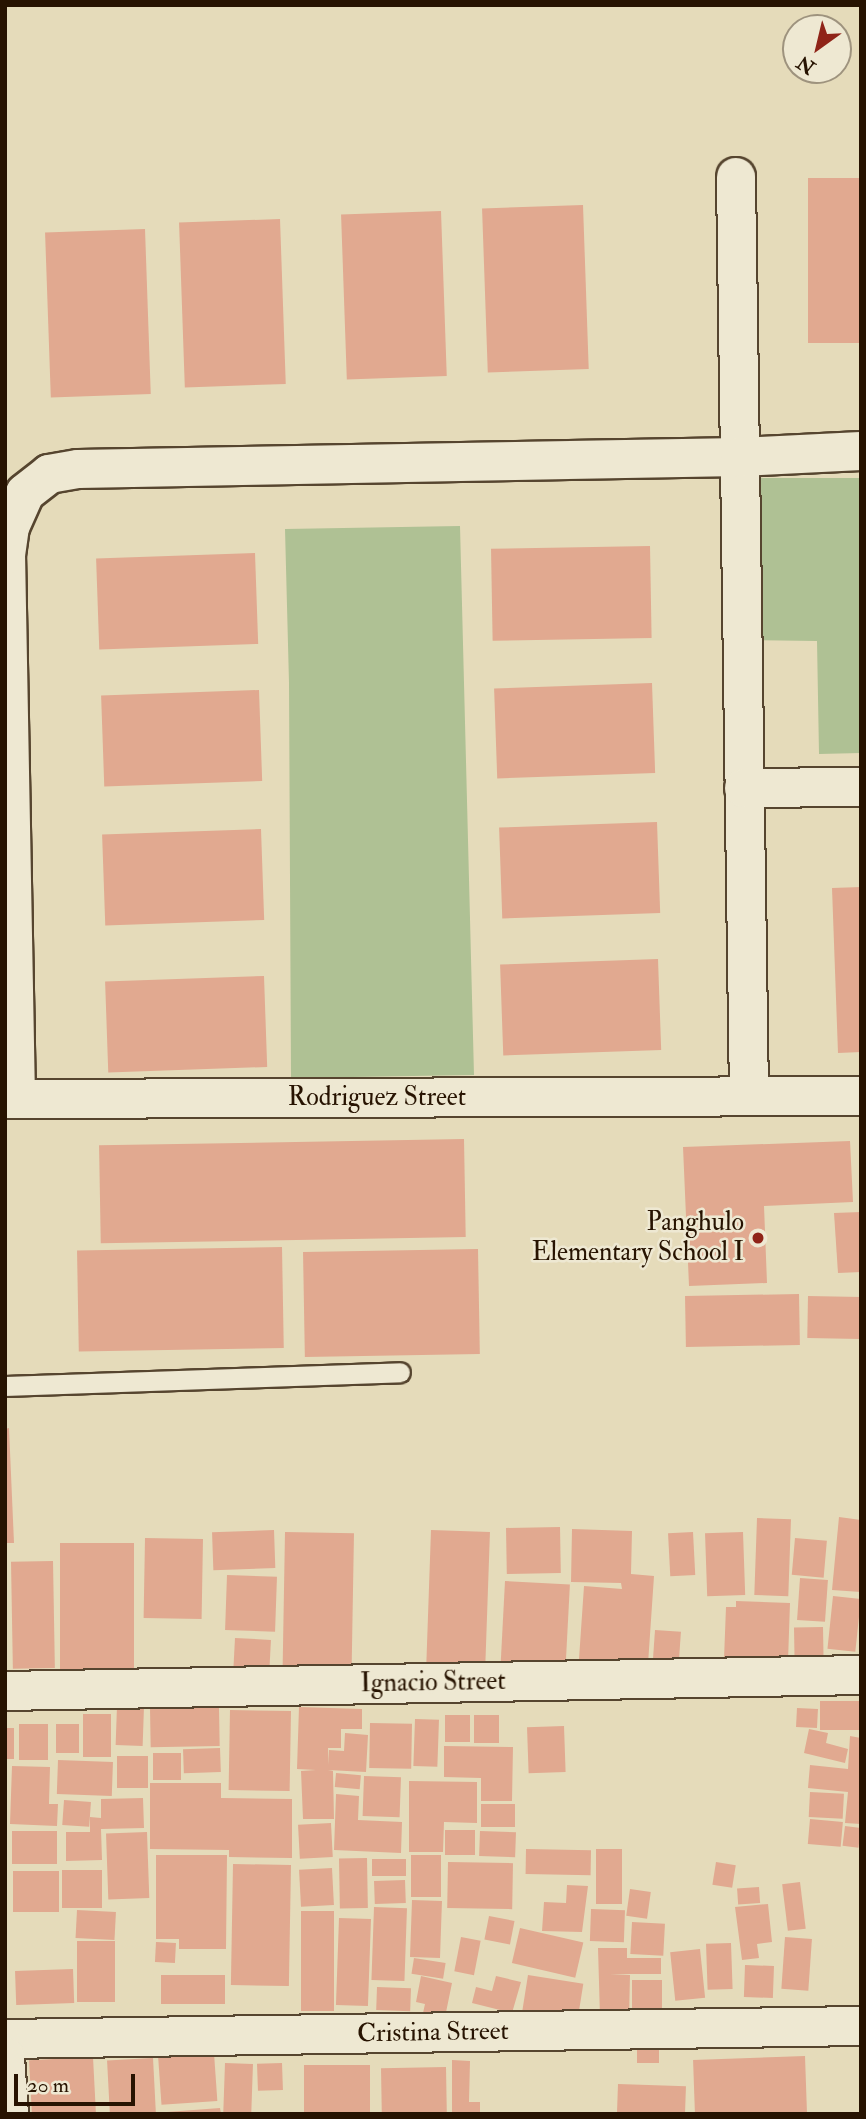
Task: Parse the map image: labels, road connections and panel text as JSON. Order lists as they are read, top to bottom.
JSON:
{
  "streets": {
    "street": ["Rodriguez Street", "Ignacio Street", "Cristina Street"]
  },
  "places": ["Panghulo Elementary School I"],
  "scale_bar": "20 m",
  "north": "bottom left"
}
